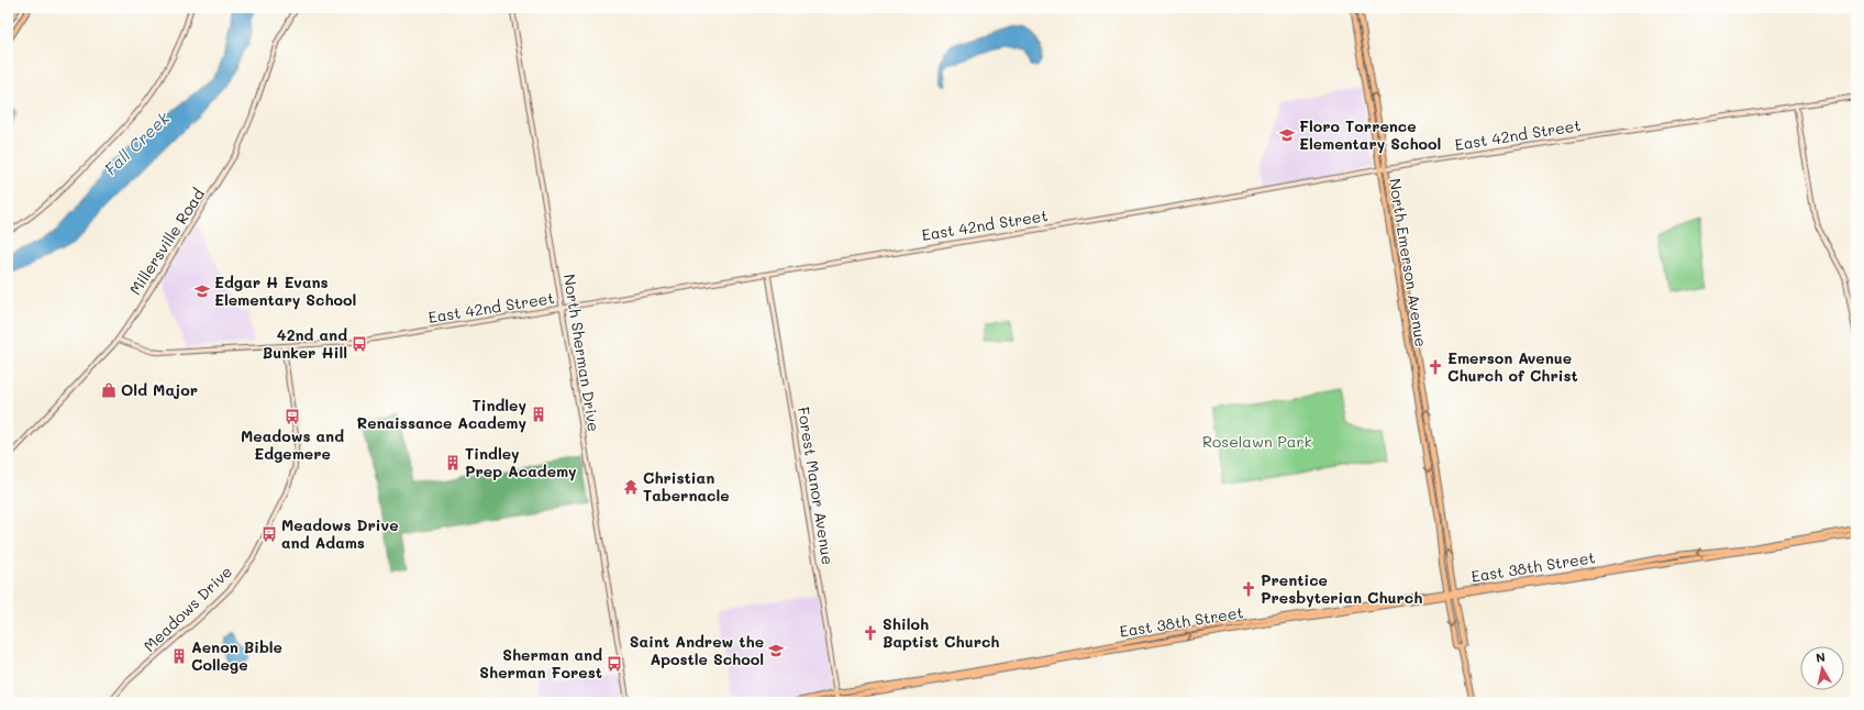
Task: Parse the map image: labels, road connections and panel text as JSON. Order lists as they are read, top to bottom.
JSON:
{
  "streets": {
    "main road": ["North Emerson Avenue", "East 38th Street"],
    "street": [
      "East 42nd Street",
      "Millersville Road",
      "North Sherman Drive",
      "Forest Manor Avenue",
      "Meadows Drive"
    ]
  },
  "crossings": [
    ["East 42nd Street", "Millersville Road"],
    ["East 42nd Street", "North Emerson Avenue"],
    ["East 42nd Street", "North Sherman Drive"],
    ["East 42nd Street", "Forest Manor Avenue"],
    ["East 42nd Street", "Meadows Drive"],
    ["North Emerson Avenue", "East 38th Street"],
    ["Forest Manor Avenue", "East 38th Street"]
  ],
  "water": ["Fall Creek"],
  "parks": ["Roselawn Park"],
  "places": {
    "school or university": ["Floro Torrence Elementary School", "Edgar H Evans Elementary School", "Saint Andrew the Apostle School"],
    "bus stop": [
      "42nd and Bunker Hill",
      "Meadows and Edgemere",
      "Meadows Drive and Adams",
      "Sherman and Sherman Forest"
    ],
    "church": ["Emerson Avenue Church of Christ", "Prentice Presbyterian Church", "Shiloh Baptist Church"],
    "shop": ["Old Major"],
    "building": ["Tindley Renaissance Academy", "Tindley Prep Academy", "Aenon Bible College"],
    "temple": ["Christian Tabernacle"]
  },
  "north": "top"
}
